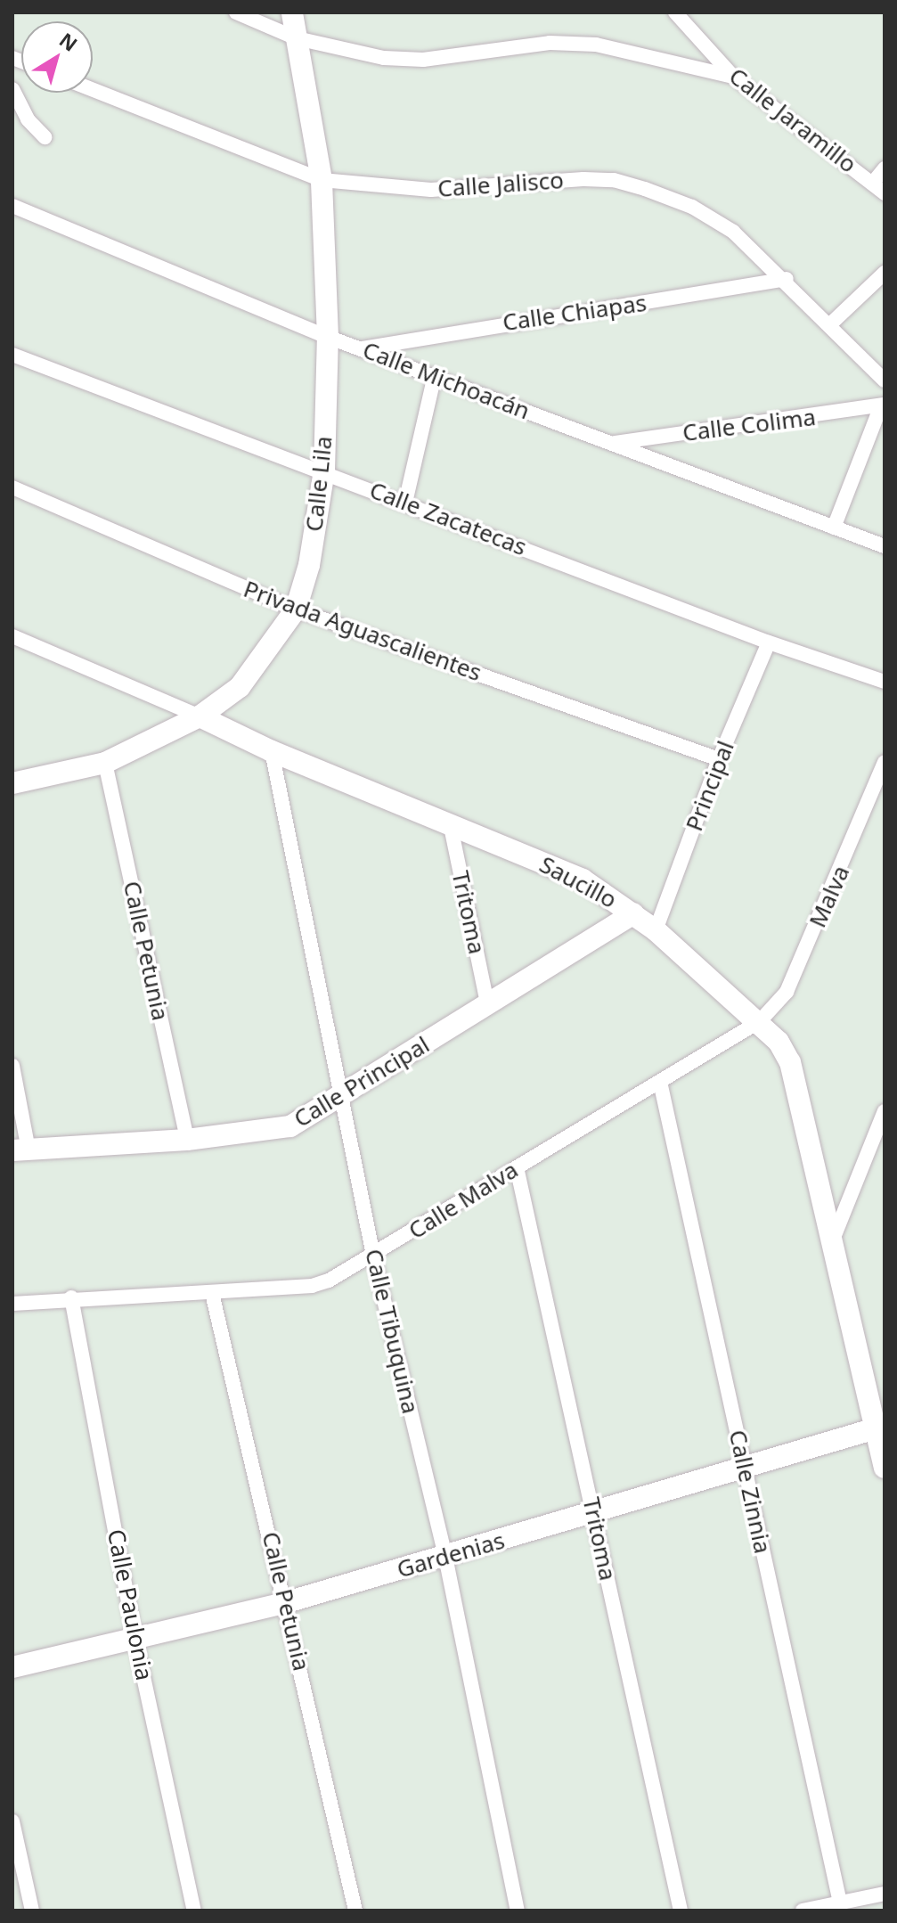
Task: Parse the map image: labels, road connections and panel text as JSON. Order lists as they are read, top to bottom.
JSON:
{
  "streets": {
    "street": [
      "Calle Jaramillo",
      "Calle Jalisco",
      "Calle Chiapas",
      "Calle Michoacán",
      "Calle Colima",
      "Calle Lila",
      "Calle Zacatecas",
      "Privada Aguascalientes",
      "Principal",
      "Saucillo",
      "Malva",
      "Tritoma",
      "Calle Petunia",
      "Calle Principal",
      "Calle Malva",
      "Calle Tibuquina",
      "Calle Zinnia",
      "Gardenias",
      "Calle Paulonia"
    ]
  },
  "crossings": [
    ["Calle Jalisco", "Calle Chiapas"],
    ["Calle Jalisco", "Calle Lila"],
    ["Calle Chiapas", "Calle Michoacán"],
    ["Calle Michoacán", "Calle Colima"],
    ["Calle Michoacán", "Calle Lila"],
    ["Calle Lila", "Calle Zacatecas"],
    ["Calle Lila", "Privada Aguascalientes"],
    ["Calle Lila", "Saucillo"],
    ["Calle Lila", "Calle Petunia"],
    ["Calle Zacatecas", "Principal"],
    ["Privada Aguascalientes", "Principal"],
    ["Principal", "Saucillo"],
    ["Saucillo", "Malva"],
    ["Saucillo", "Tritoma"],
    ["Saucillo", "Calle Principal"],
    ["Saucillo", "Calle Malva"],
    ["Saucillo", "Calle Tibuquina"],
    ["Saucillo", "Gardenias"],
    ["Malva", "Calle Malva"],
    ["Tritoma", "Calle Principal"],
    ["Tritoma", "Calle Malva"],
    ["Tritoma", "Gardenias"],
    ["Calle Petunia", "Calle Principal"],
    ["Calle Petunia", "Calle Malva"],
    ["Calle Petunia", "Gardenias"],
    ["Calle Principal", "Calle Tibuquina"],
    ["Calle Malva", "Calle Tibuquina"],
    ["Calle Malva", "Calle Zinnia"],
    ["Calle Malva", "Calle Paulonia"],
    ["Calle Tibuquina", "Gardenias"],
    ["Calle Zinnia", "Gardenias"],
    ["Gardenias", "Calle Paulonia"]
  ],
  "north": "top right"
}
